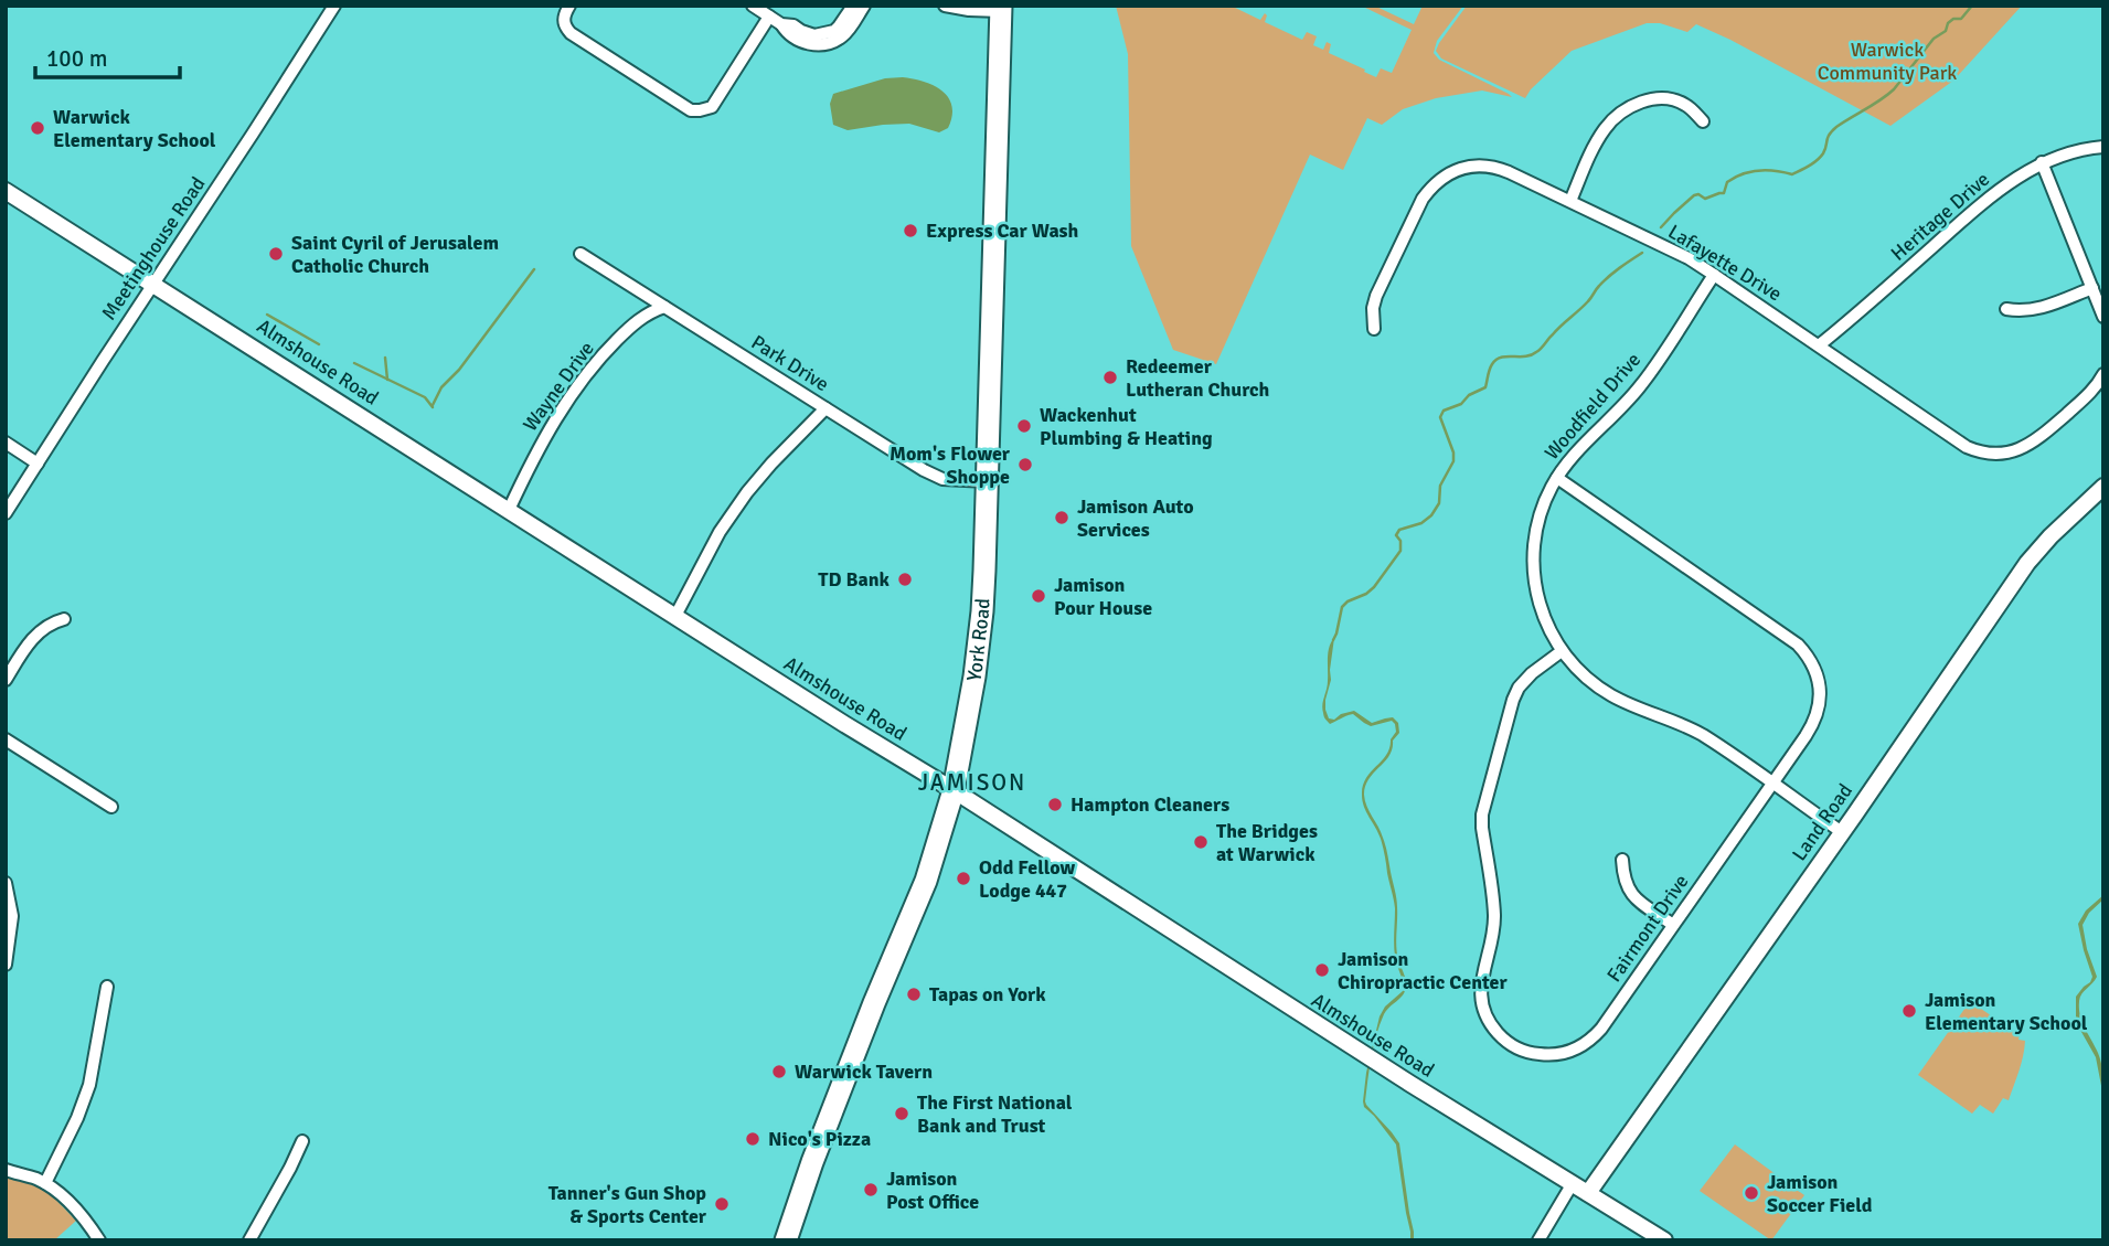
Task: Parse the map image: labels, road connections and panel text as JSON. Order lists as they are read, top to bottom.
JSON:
{
  "streets": {
    "highway": ["York Road"],
    "main road": ["Almshouse Road", "Land Road"],
    "street": [
      "Heritage Drive",
      "Meetinghouse Road",
      "Lafayette Drive",
      "Park Drive",
      "Wayne Drive",
      "Woodfield Drive",
      "Fairmont Drive"
    ]
  },
  "crossings": [
    ["Heritage Drive", "Lafayette Drive"],
    ["Meetinghouse Road", "Almshouse Road"],
    ["Lafayette Drive", "Woodfield Drive"],
    ["Almshouse Road", "Wayne Drive"],
    ["Almshouse Road", "York Road"],
    ["Almshouse Road", "Land Road"],
    ["Park Drive", "Wayne Drive"],
    ["Park Drive", "York Road"],
    ["Woodfield Drive", "Land Road"],
    ["Woodfield Drive", "Fairmont Drive"]
  ],
  "districts": ["JAMISON"],
  "parks": ["Warwick Community Park"],
  "places": [
    "Warwick Elementary School",
    "Express Car Wash",
    "Saint Cyril of Jerusalem Catholic Church",
    "Redeemer Lutheran Church",
    "Wackenhut Plumbing & Heating",
    "Mom's Flower Shoppe",
    "Jamison Auto Services",
    "TD Bank",
    "Jamison Pour House",
    "Hampton Cleaners",
    "The Bridges at Warwick",
    "Odd Fellow Lodge 447",
    "Jamison Chiropractic Center",
    "Tapas on York",
    "Jamison Elementary School",
    "Warwick Tavern",
    "The First National Bank and Trust",
    "Nico's Pizza",
    "Jamison Post Office",
    "Jamison Soccer Field",
    "Tanner's Gun Shop & Sports Center"
  ],
  "scale_bar": "100 m"
}
